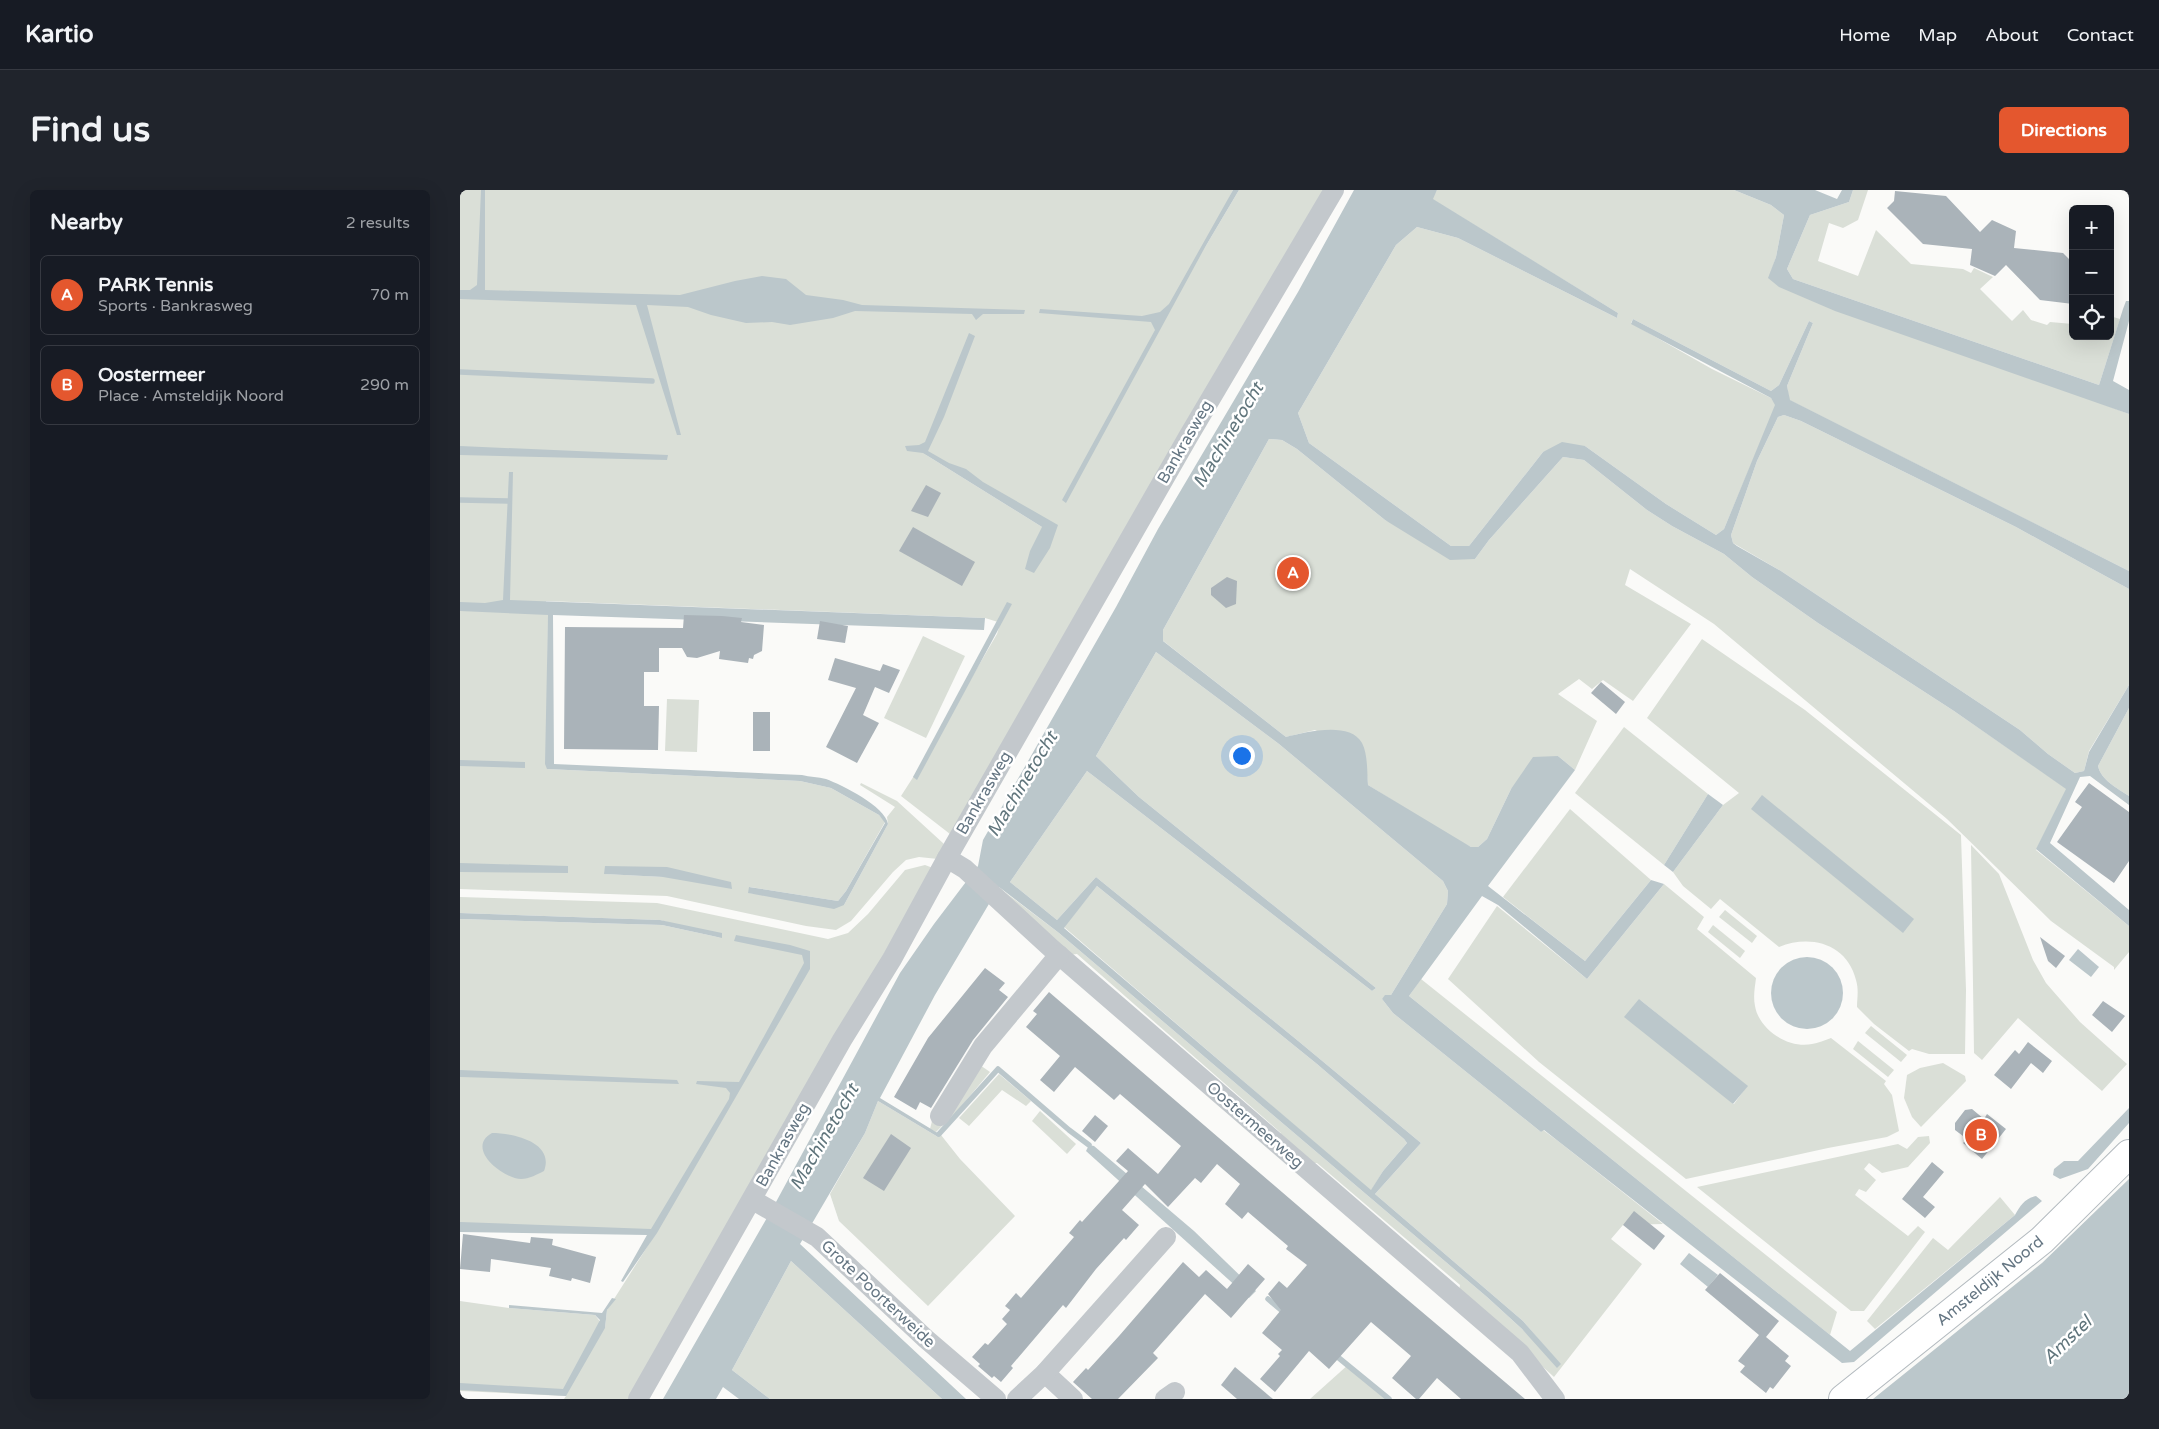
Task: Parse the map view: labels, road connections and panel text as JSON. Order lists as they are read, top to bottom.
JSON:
{
  "streets": {
    "street": [
      "Bankrasweg",
      "Oostermeerweg",
      "Amsteldijk Noord",
      "Grote Poorterweide"
    ]
  },
  "crossings": [
    ["Bankrasweg", "Oostermeerweg"],
    ["Bankrasweg", "Grote Poorterweide"]
  ],
  "water": ["Machinetocht", "Amstel"],
  "page": {
    "header": "Kartio",
    "nav": [
      "Home",
      "Map",
      "About",
      "Contact"
    ],
    "buttons": "Directions",
    "title": "Find us",
    "heading": ["Nearby", "2 results"],
    "map_buttons": ["+", "−"],
    "list": [
      {
        "mark": "A",
        "name": "PARK Tennis",
        "note": "Sports · Bankrasweg",
        "value": "70 m"
      },
      {
        "mark": "B",
        "name": "Oostermeer",
        "note": "Place · Amsteldijk Noord",
        "value": "290 m"
      }
    ],
    "pins": ["A", "B"]
  }
}
